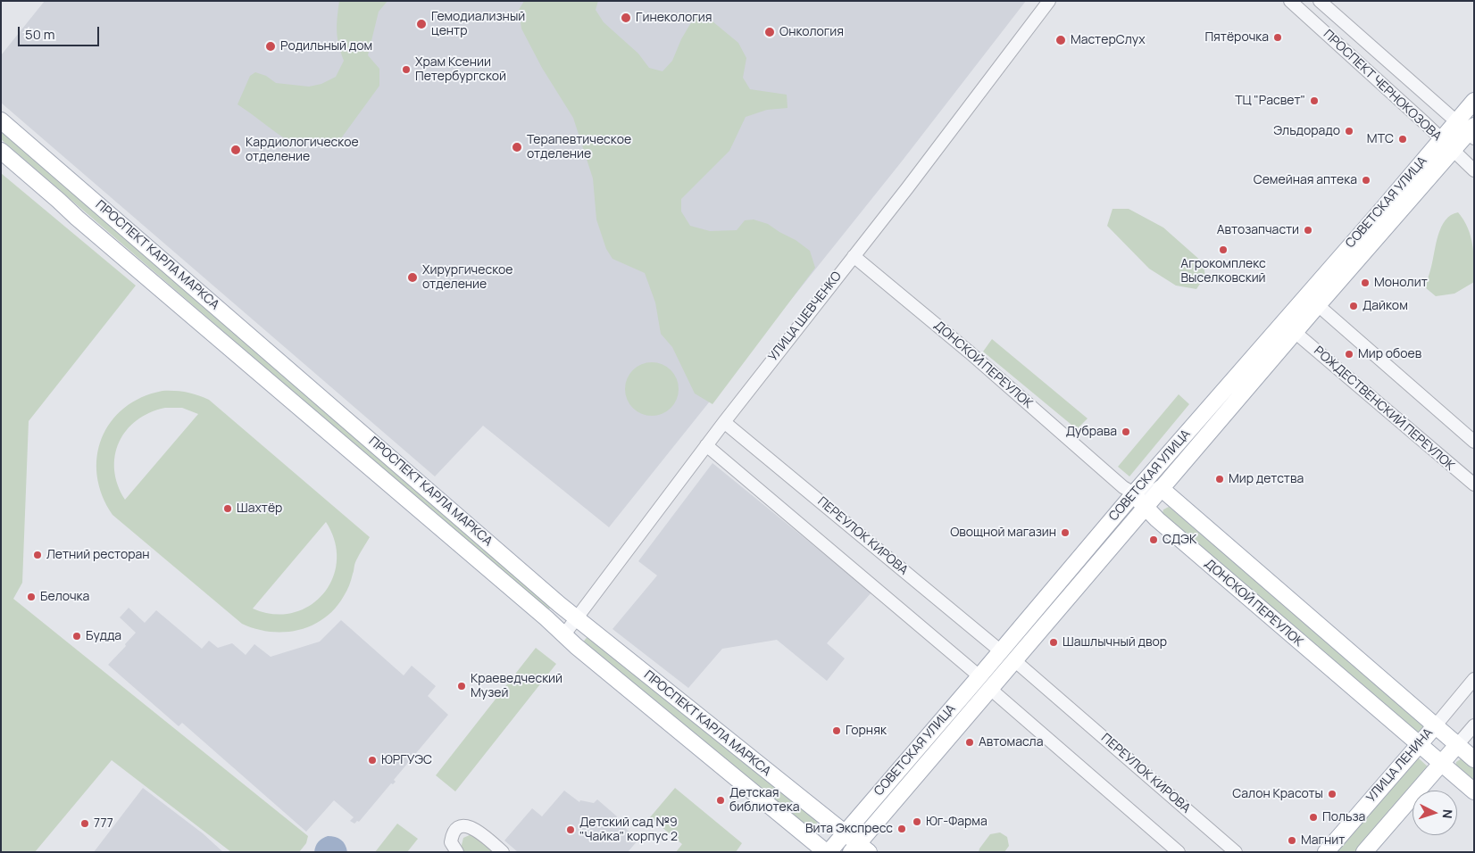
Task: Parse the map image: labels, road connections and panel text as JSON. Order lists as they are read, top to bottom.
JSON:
{
  "streets": {
    "main road": [
      "СОВЕТСКАЯ УЛИЦА",
      "ПРОСПЕКТ КАРЛА МАРКСА",
      "ДОНСКОЙ ПЕРЕУЛОК",
      "УЛИЦА ЛЕНИНА"
    ],
    "street": [
      "ПРОСПЕКТ ЧЕРНОКОЗОВА",
      "УЛИЦА ШЕВЧЕНКО",
      "РОЖДЕСТВЕНСКИЙ ПЕРЕУЛОК",
      "ПЕРЕУЛОК КИРОВА"
    ]
  },
  "crossings": [
    ["ПРОСПЕКТ ЧЕРНОКОЗОВА", "СОВЕТСКАЯ УЛИЦА"],
    ["СОВЕТСКАЯ УЛИЦА", "ПРОСПЕКТ КАРЛА МАРКСА"],
    ["СОВЕТСКАЯ УЛИЦА", "ДОНСКОЙ ПЕРЕУЛОК"],
    ["СОВЕТСКАЯ УЛИЦА", "РОЖДЕСТВЕНСКИЙ ПЕРЕУЛОК"],
    ["СОВЕТСКАЯ УЛИЦА", "ПЕРЕУЛОК КИРОВА"],
    ["ПРОСПЕКТ КАРЛА МАРКСА", "УЛИЦА ШЕВЧЕНКО"],
    ["УЛИЦА ШЕВЧЕНКО", "ДОНСКОЙ ПЕРЕУЛОК"],
    ["УЛИЦА ШЕВЧЕНКО", "ПЕРЕУЛОК КИРОВА"],
    ["ДОНСКОЙ ПЕРЕУЛОК", "УЛИЦА ЛЕНИНА"]
  ],
  "places": [
    "Гинекология",
    "Гемодиализный центр",
    "Онкология",
    "Пятёрочка",
    "МастерСлух",
    "Родильный дом",
    "Храм Ксении Петербургской",
    "ТЦ \"Расвет\"",
    "Эльдорадо",
    "МТС",
    "Терапевтическое отделение",
    "Кардиологическое отделение",
    "Семейная аптека",
    "Автозапчасти",
    "Агрокомплекс Выселковский",
    "Хирургическое отделение",
    "Монолит",
    "Дайком",
    "Мир обоев",
    "Дубрава",
    "Мир детства",
    "Шахтёр",
    "Овощной магазин",
    "СДЭК",
    "Летний ресторан",
    "Белочка",
    "Будда",
    "Шашлычный двор",
    "Краеведческий Музей",
    "Горняк",
    "Автомасла",
    "ЮРГУЭС",
    "Салон Красоты",
    "Детская библиотека",
    "Польза",
    "Юг-Фарма",
    "777",
    "Вита Экспресс",
    "Детский сад №9 \"Чайка\" корпус 2",
    "Магнит"
  ],
  "scale_bar": "50 m",
  "north": "right"
}
